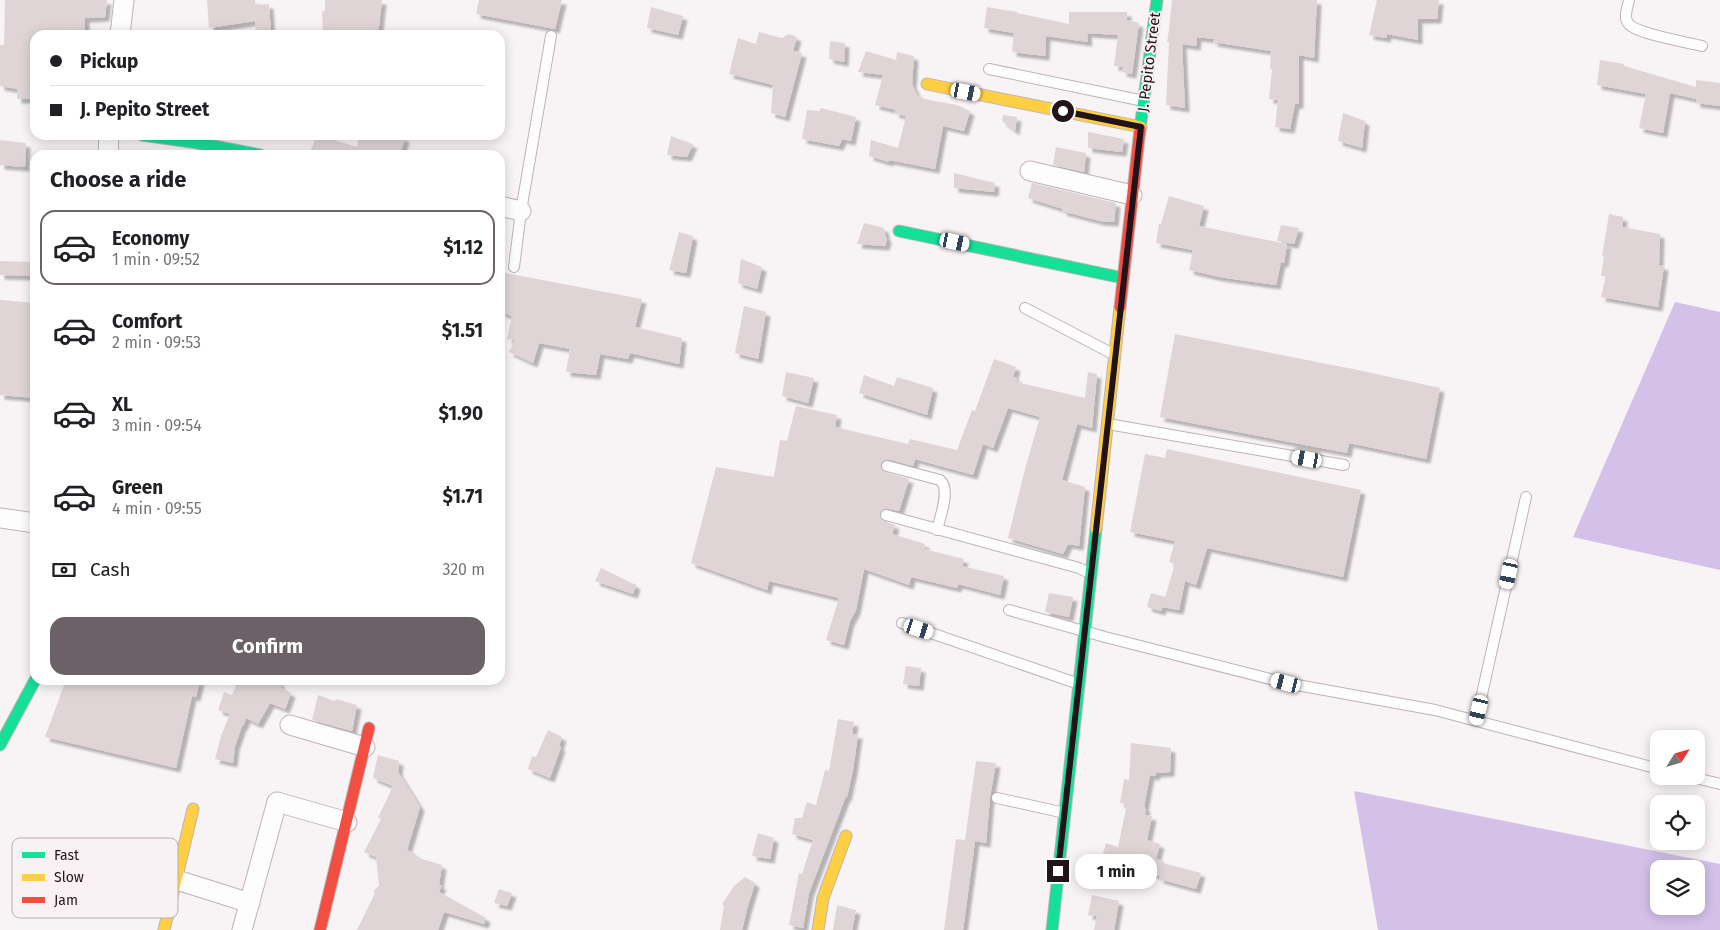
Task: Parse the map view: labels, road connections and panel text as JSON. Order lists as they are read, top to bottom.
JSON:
{
  "streets": {
    "street": ["J. Pepito Street"]
  },
  "legend": ["Fast", "Slow", "Jam"],
  "north": "top right",
  "page": {
    "banner": ["Pickup", "J. Pepito Street"],
    "heading": "Choose a ride",
    "list": [
      {
        "name": "Economy",
        "note": "1 min · 09:52",
        "value": "$1.12"
      },
      {
        "name": "Comfort",
        "note": "2 min · 09:53",
        "value": "$1.51"
      },
      {
        "name": "XL",
        "note": "3 min · 09:54",
        "value": "$1.90"
      },
      {
        "name": "Green",
        "note": "4 min · 09:55",
        "value": "$1.71"
      }
    ],
    "pay": ["Cash", "320 m"],
    "buttons": "Confirm",
    "bubble": "1 min"
  }
}
